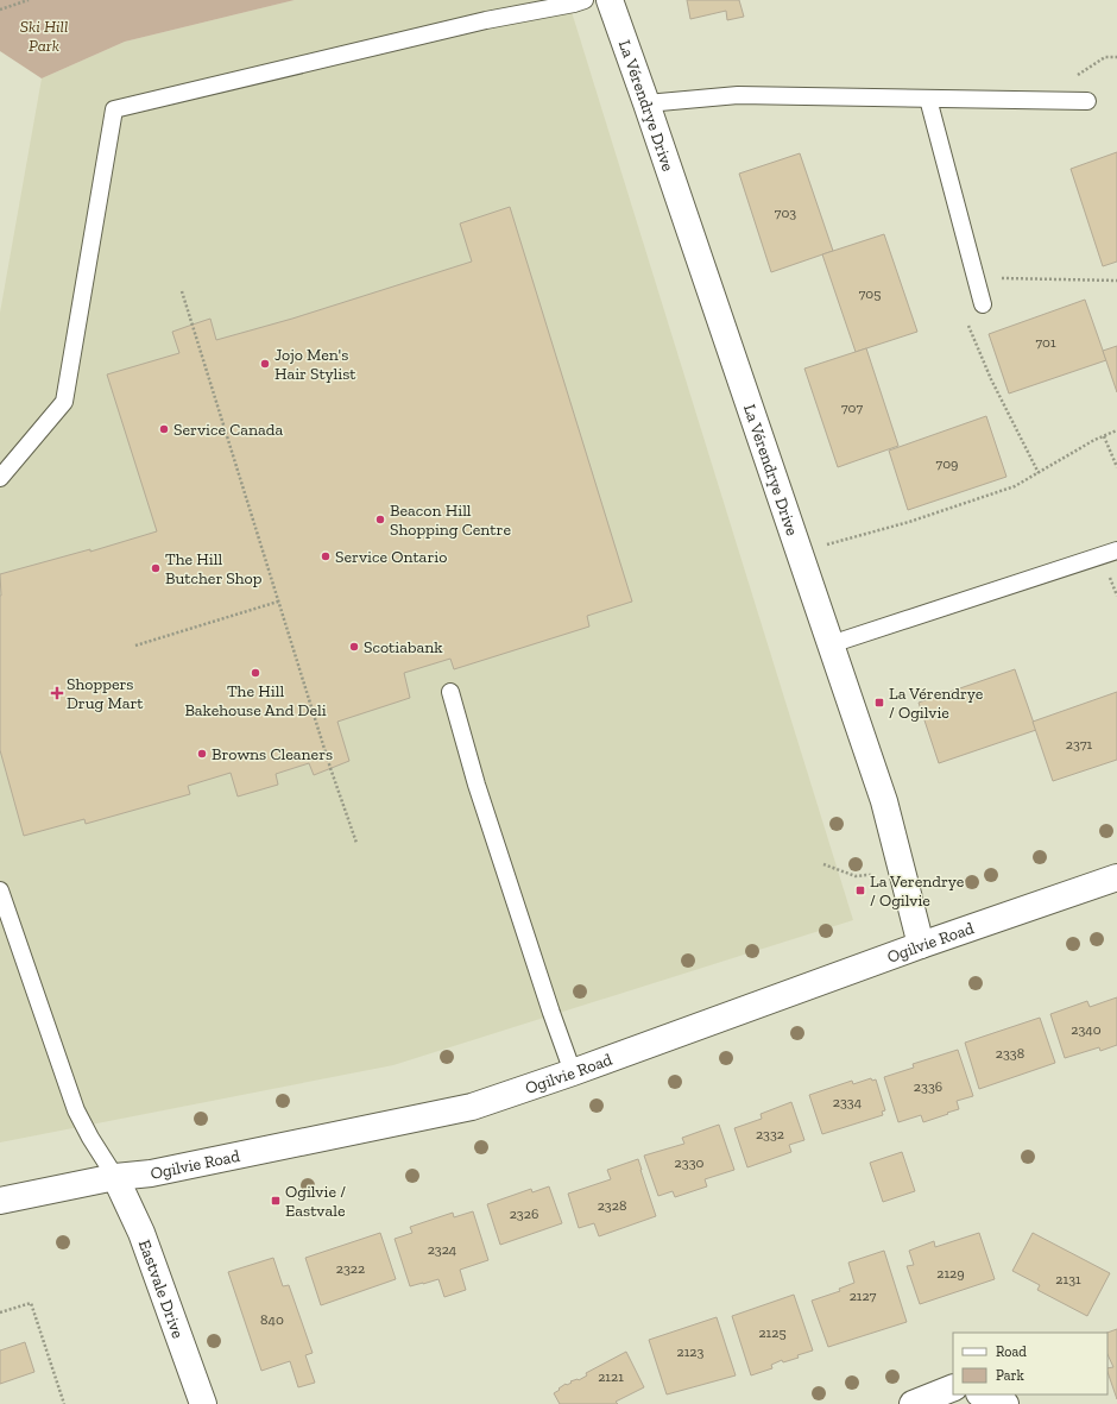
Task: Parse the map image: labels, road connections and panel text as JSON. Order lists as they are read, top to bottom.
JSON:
{
  "streets": {
    "street": ["La Vérendrye Drive", "Ogilvie Road", "Eastvale Drive"]
  },
  "crossings": [
    ["La Vérendrye Drive", "Ogilvie Road"],
    ["Ogilvie Road", "Eastvale Drive"]
  ],
  "parks": ["Ski Hill Park"],
  "places": {
    "other": [
      "Jojo Men's Hair Stylist",
      "Service Canada",
      "Beacon Hill Shopping Centre",
      "Service Ontario",
      "The Hill Butcher Shop",
      "Scotiabank",
      "The Hill Bakehouse And Deli",
      "Browns Cleaners"
    ],
    "health": ["Shoppers Drug Mart"],
    "transit": ["La Vérendrye / Ogilvie", "La Verendrye / Ogilvie", "Ogilvie / Eastvale"]
  },
  "house_numbers": [
    "703",
    "705",
    "701",
    "707",
    "709",
    "2371",
    "2340",
    "2338",
    "2336",
    "2334",
    "2332",
    "2330",
    "2328",
    "2326",
    "2324",
    "2322",
    "2129",
    "2131",
    "2127",
    "840",
    "2125",
    "2123",
    "2121"
  ],
  "legend": ["Road", "Park"]
}
